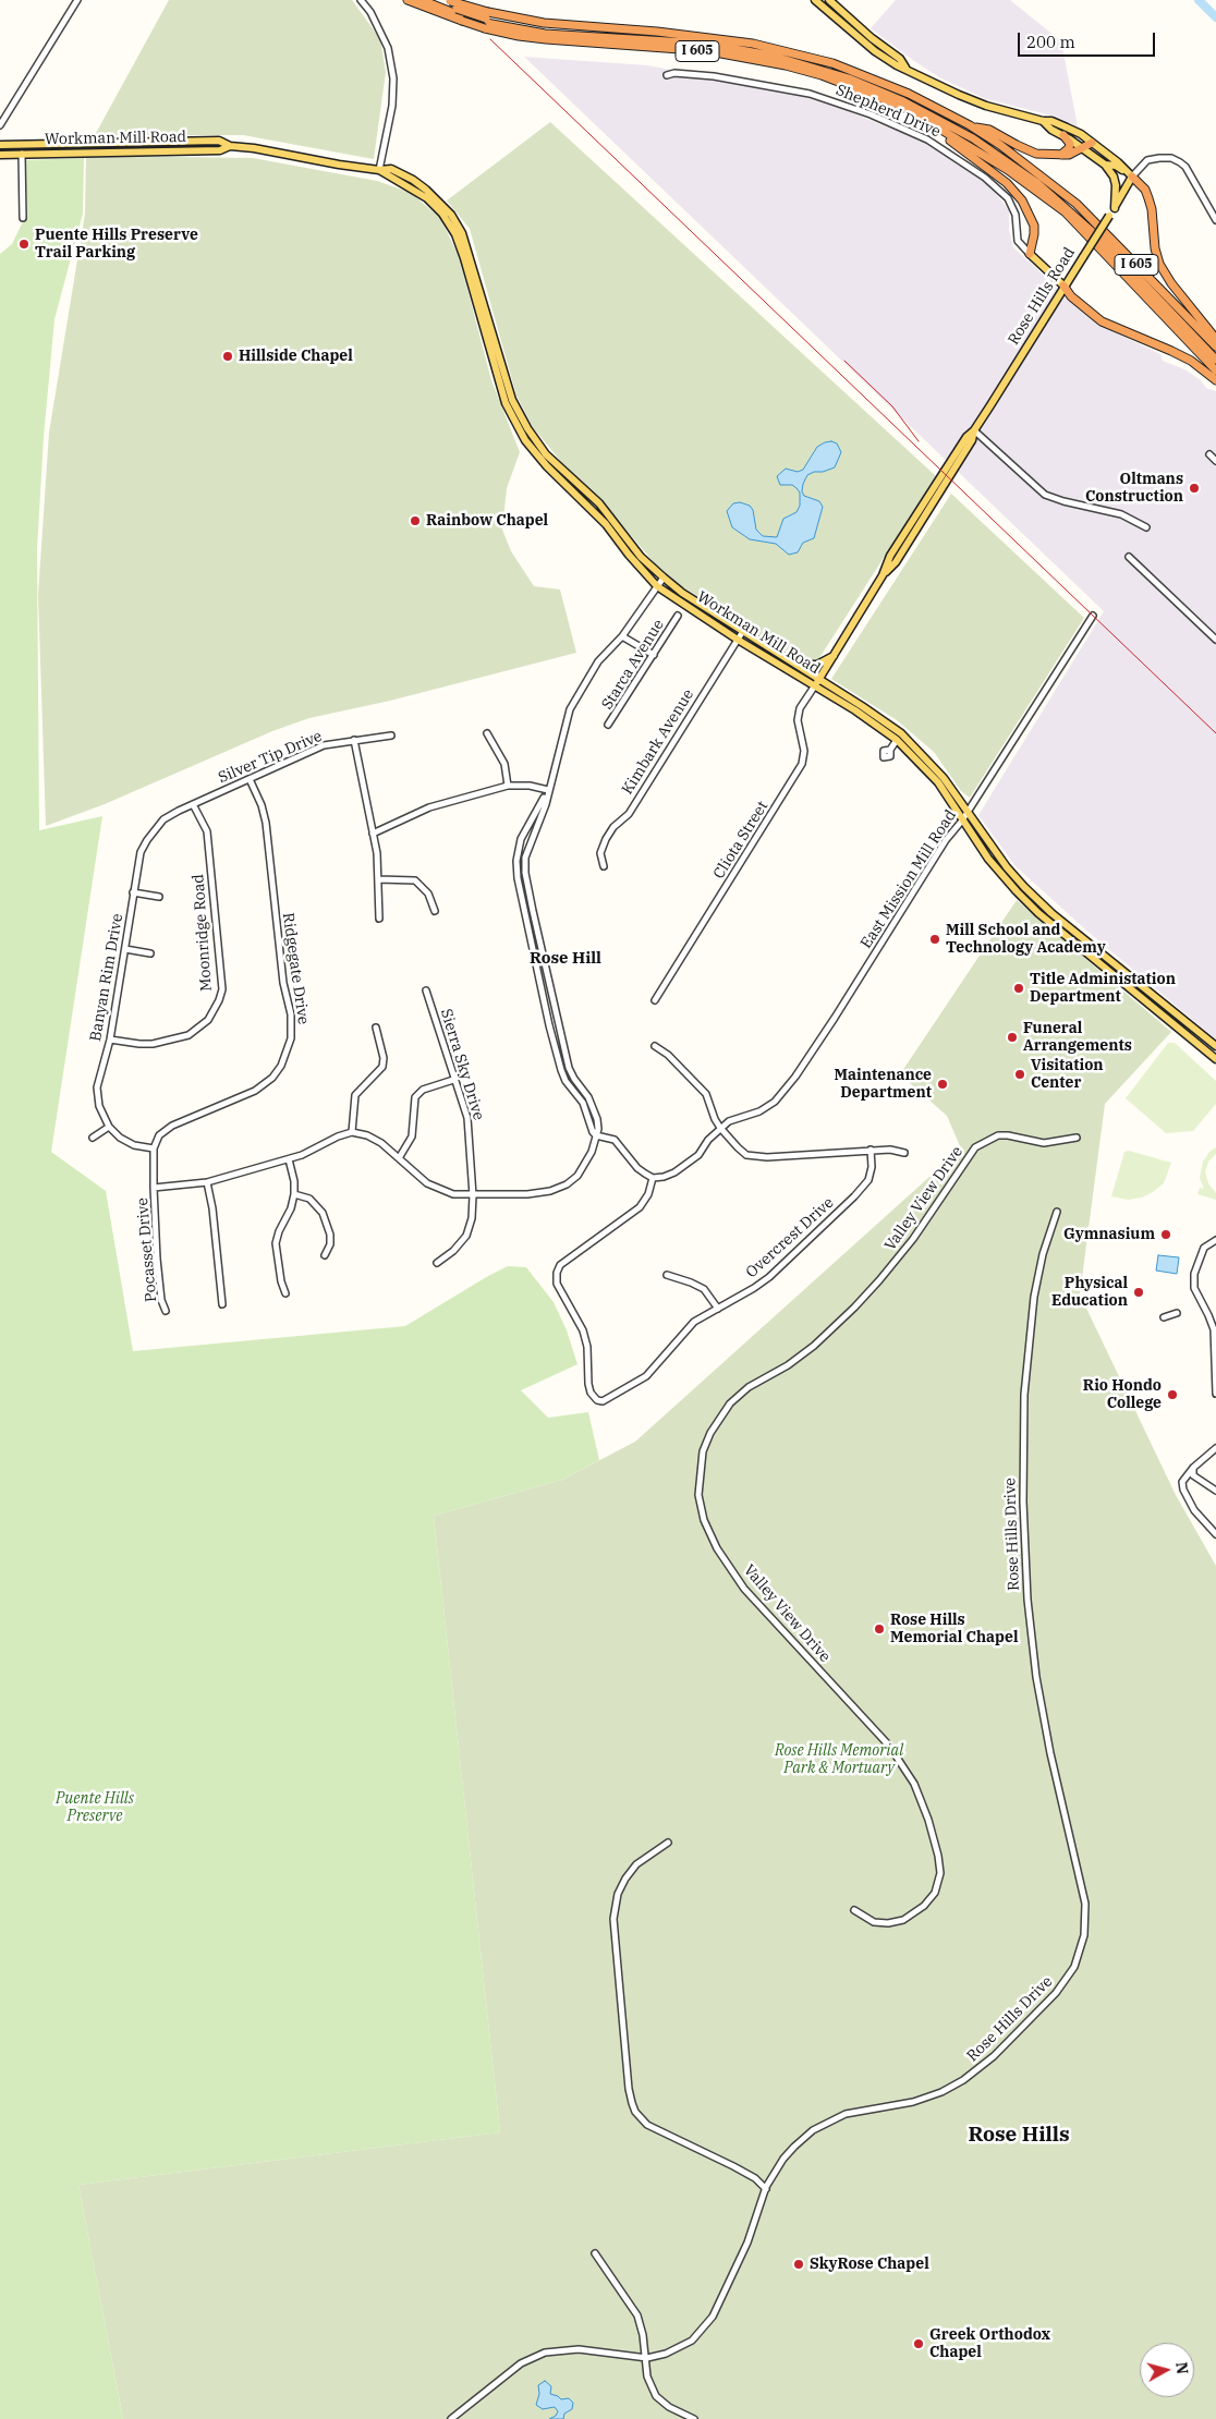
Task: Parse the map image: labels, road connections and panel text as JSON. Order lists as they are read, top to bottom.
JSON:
{
  "streets": {
    "highway": ["I 605"],
    "main road": ["Shepherd Drive", "Workman Mill Road", "Rose Hills Road"],
    "street": [
      "Starca Avenue",
      "Kimbark Avenue",
      "Silver Tip Drive",
      "Cliota Street",
      "East Mission Mill Road",
      "Moonridge Road",
      "Ridgegate Drive",
      "Banyan Rim Drive",
      "Sierra Sky Drive",
      "Valley View Drive",
      "Overcrest Drive",
      "Pocasset Drive",
      "Rose Hills Drive"
    ]
  },
  "crossings": [
    ["Shepherd Drive", "Rose Hills Road"],
    ["Workman Mill Road", "Rose Hills Road"],
    ["Workman Mill Road", "Kimbark Avenue"],
    ["Workman Mill Road", "Cliota Street"],
    ["Workman Mill Road", "East Mission Mill Road"],
    ["Rose Hills Road", "Cliota Street"],
    ["Silver Tip Drive", "Moonridge Road"],
    ["Silver Tip Drive", "Ridgegate Drive"],
    ["Silver Tip Drive", "Banyan Rim Drive"],
    ["Moonridge Road", "Banyan Rim Drive"],
    ["Ridgegate Drive", "Banyan Rim Drive"]
  ],
  "districts": ["Rose Hill", "Rose Hills"],
  "parks": ["Rose Hills Memorial Park & Mortuary", "Puente Hills Preserve"],
  "places": [
    "Puente Hills Preserve Trail Parking",
    "Hillside Chapel",
    "Oltmans Construction",
    "Rainbow Chapel",
    "Mill School and Technology Academy",
    "Title Administation Department",
    "Funeral Arrangements",
    "Visitation Center",
    "Maintenance Department",
    "Gymnasium",
    "Physical Education",
    "Rio Hondo College",
    "Rose Hills Memorial Chapel",
    "SkyRose Chapel",
    "Greek Orthodox Chapel"
  ],
  "scale_bar": "200 m",
  "north": "right"
}
